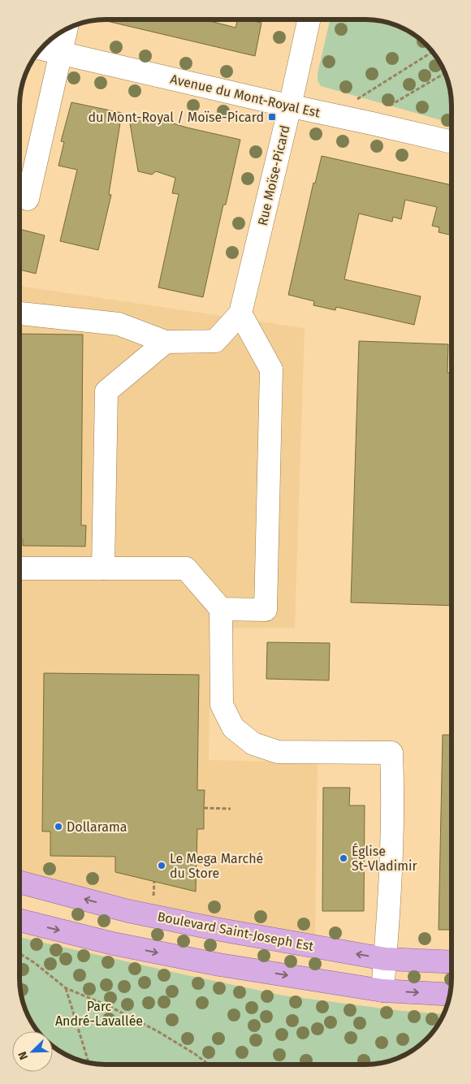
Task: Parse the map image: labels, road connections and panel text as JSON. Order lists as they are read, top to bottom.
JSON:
{
  "streets": {
    "main road": ["Boulevard Saint-Joseph Est"],
    "street": ["Avenue du Mont-Royal Est", "Rue Moïse-Picard"]
  },
  "crossings": [
    ["Avenue du Mont-Royal Est", "Rue Moïse-Picard"]
  ],
  "parks": ["Parc André-Lavallée"],
  "places": {
    "transit": ["du Mont-Royal / Moïse-Picard"],
    "other": ["Dollarama", "Église St-Vladimir", "Le Mega Marché du Store"]
  },
  "north": "bottom left"
}
